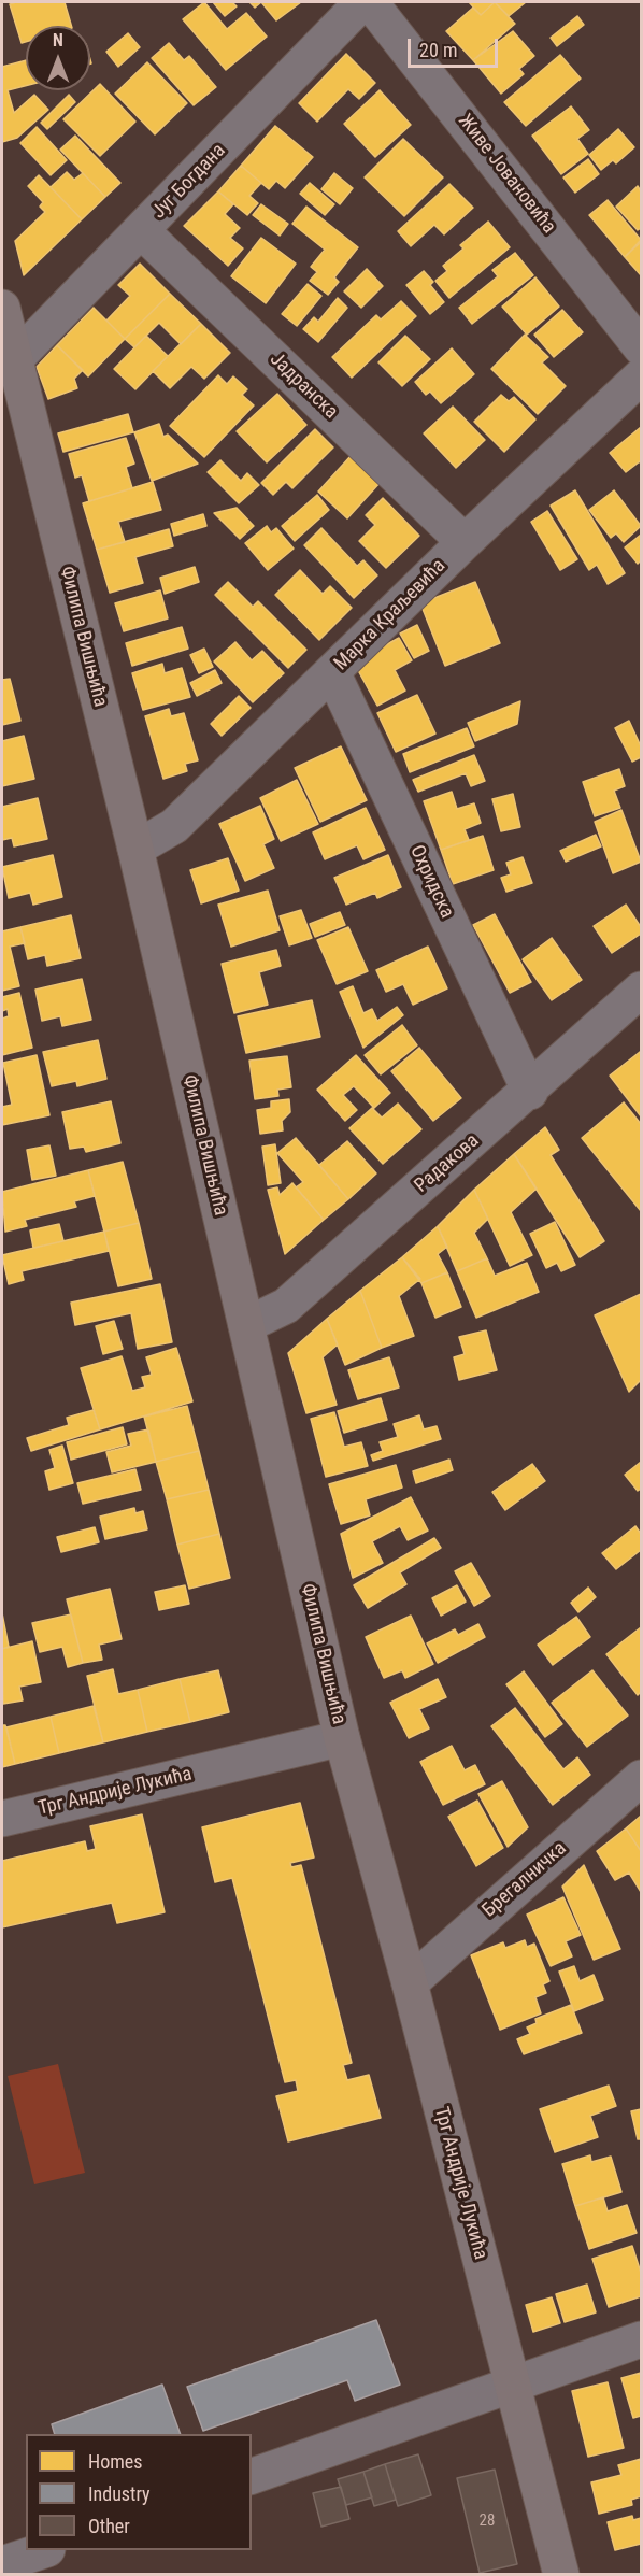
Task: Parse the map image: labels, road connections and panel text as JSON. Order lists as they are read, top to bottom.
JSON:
{
  "streets": {
    "main road": ["Филипа Вишњића", "Трг Андрије Лукића"],
    "street": [
      "Живе Јовановића",
      "Југ Богдана",
      "Јадранска",
      "Марка Краљевића",
      "Охридска",
      "Радакова",
      "Брегалничка"
    ]
  },
  "crossings": [
    ["Југ Богдана", "Јадранска"],
    ["Југ Богдана", "Филипа Вишњића"],
    ["Јадранска", "Марка Краљевића"],
    ["Марка Краљевића", "Филипа Вишњића"],
    ["Марка Краљевића", "Охридска"],
    ["Филипа Вишњића", "Радакова"],
    ["Филипа Вишњића", "Трг Андрије Лукића"],
    ["Филипа Вишњића", "Брегалничка"],
    ["Охридска", "Радакова"],
    ["Трг Андрије Лукића", "Брегалничка"]
  ],
  "house_numbers": ["28"],
  "legend": ["Homes", "Industry", "Other"],
  "scale_bar": "20 m",
  "north": "top"
}
